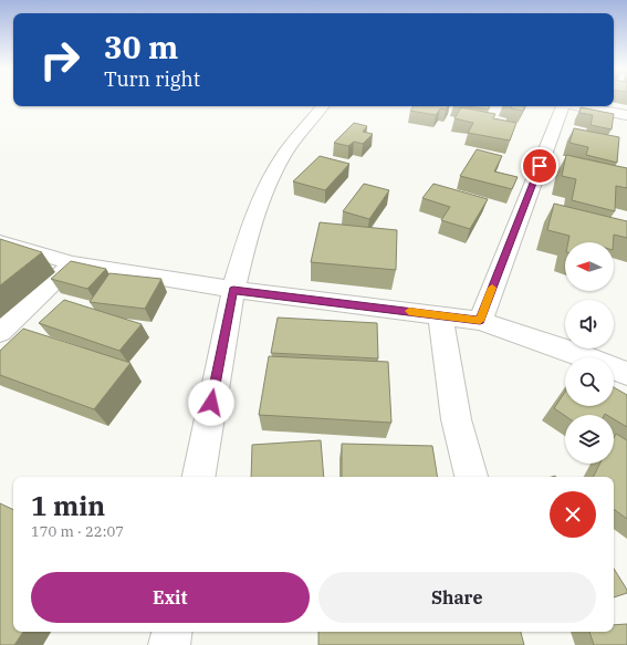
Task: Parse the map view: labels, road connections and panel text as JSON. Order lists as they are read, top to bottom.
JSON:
{
  "north": "left",
  "page": {
    "turn": ["30 m", "Turn right"],
    "heading": ["1 min", "170 m · 22:07"],
    "buttons": ["Exit", "Share"]
  }
}
